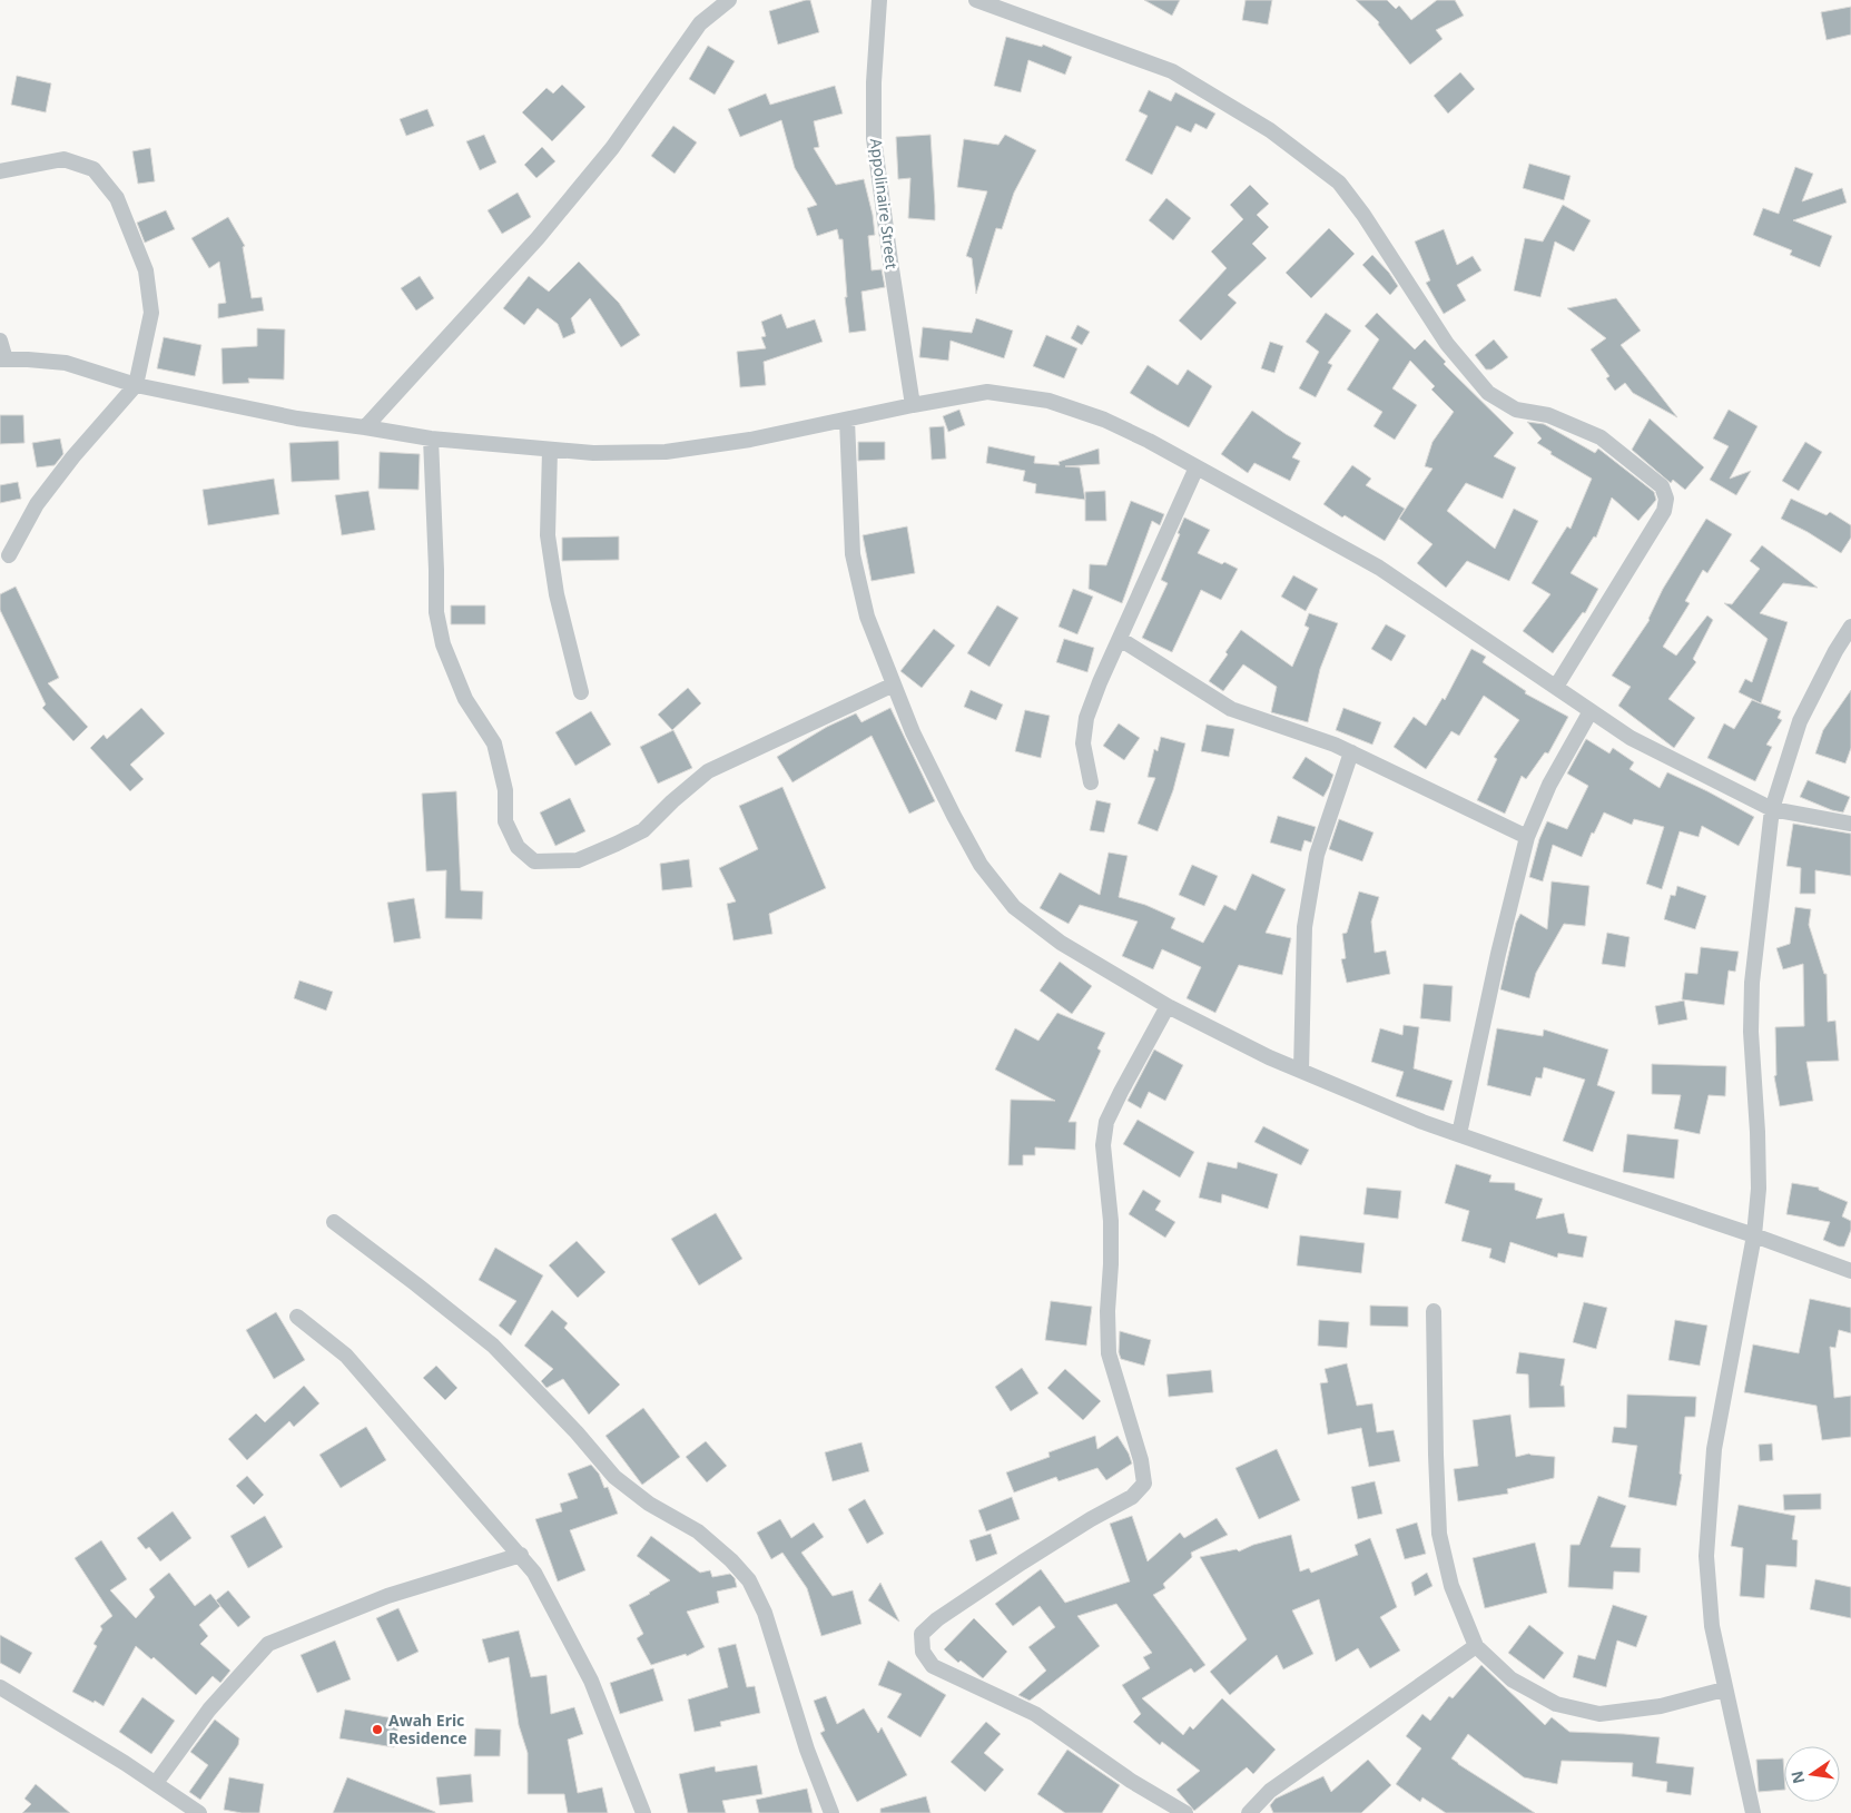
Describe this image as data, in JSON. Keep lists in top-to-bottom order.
{
  "streets": {
    "street": ["Appolinaire Street"]
  },
  "places": ["Awah Eric Residence"],
  "north": "left"
}
